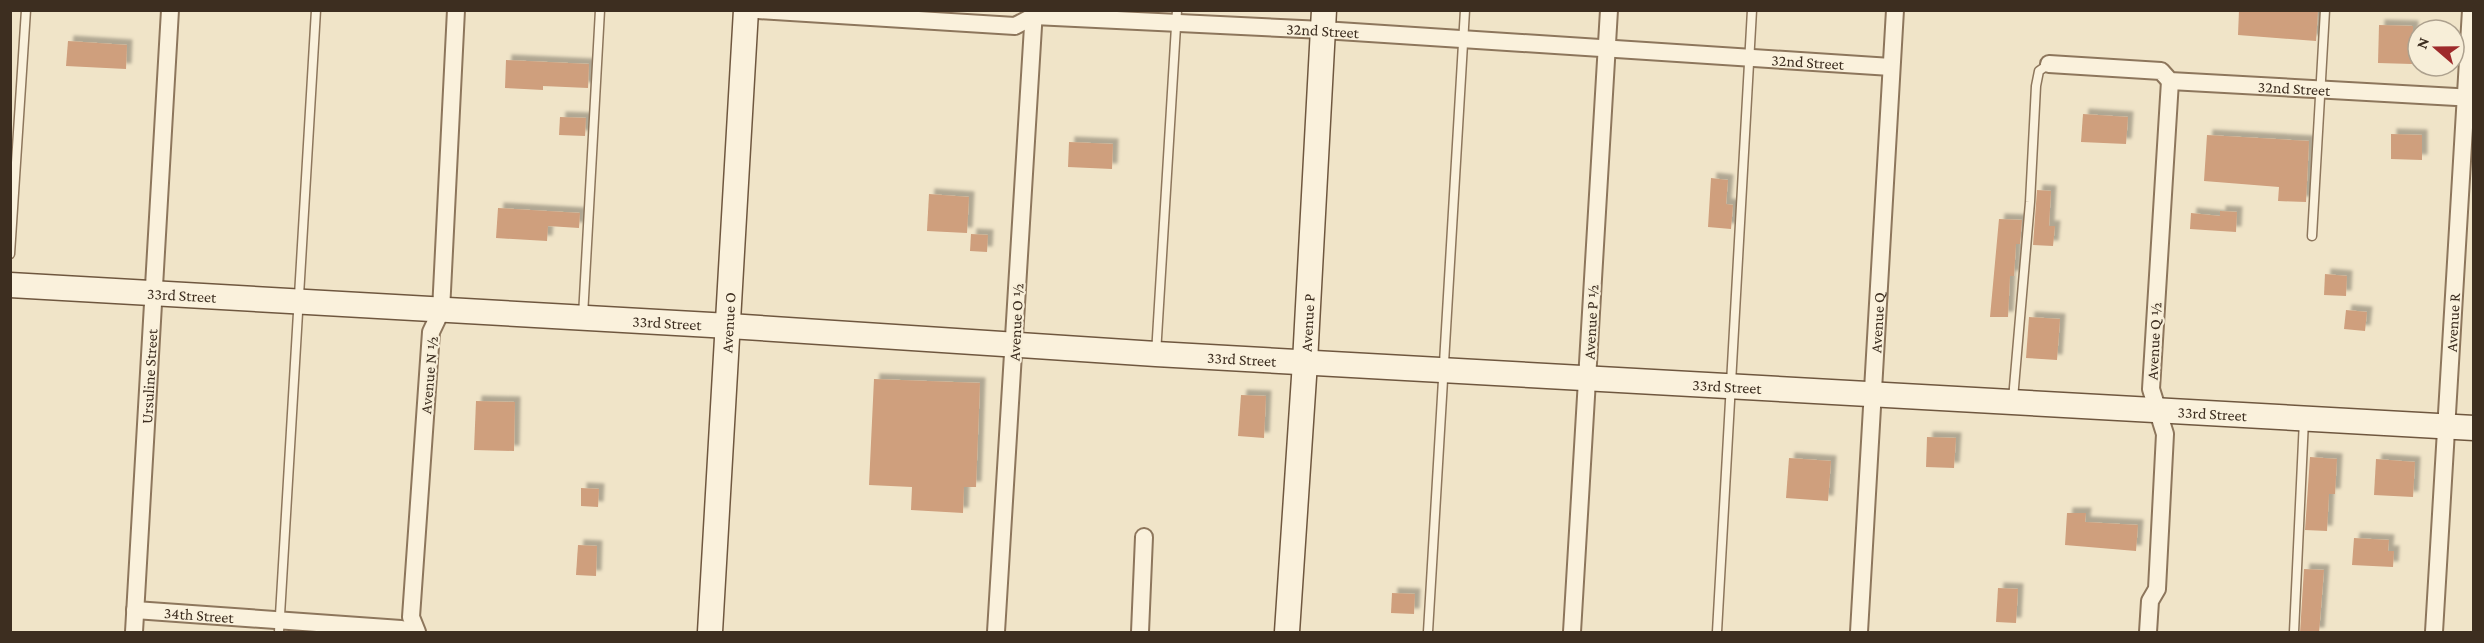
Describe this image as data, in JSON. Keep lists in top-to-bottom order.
{
  "streets": {
    "street": [
      "32nd Street",
      "33rd Street",
      "Avenue R",
      "Avenue O",
      "Avenue O ½",
      "Avenue P",
      "Avenue P ½",
      "Avenue Q",
      "Avenue Q ½",
      "Ursuline Street",
      "Avenue N ½",
      "34th Street"
    ]
  },
  "crossings": [
    ["32nd Street", "Avenue R"],
    ["32nd Street", "Avenue O ½"],
    ["32nd Street", "Avenue P"],
    ["32nd Street", "Avenue P ½"],
    ["32nd Street", "Avenue Q"],
    ["32nd Street", "Avenue Q ½"],
    ["33rd Street", "Avenue R"],
    ["33rd Street", "Avenue O"],
    ["33rd Street", "Avenue O ½"],
    ["33rd Street", "Avenue P"],
    ["33rd Street", "Avenue P ½"],
    ["33rd Street", "Avenue Q"],
    ["33rd Street", "Avenue Q ½"],
    ["33rd Street", "Ursuline Street"],
    ["33rd Street", "Avenue N ½"],
    ["Ursuline Street", "34th Street"]
  ],
  "north": "left"
}
